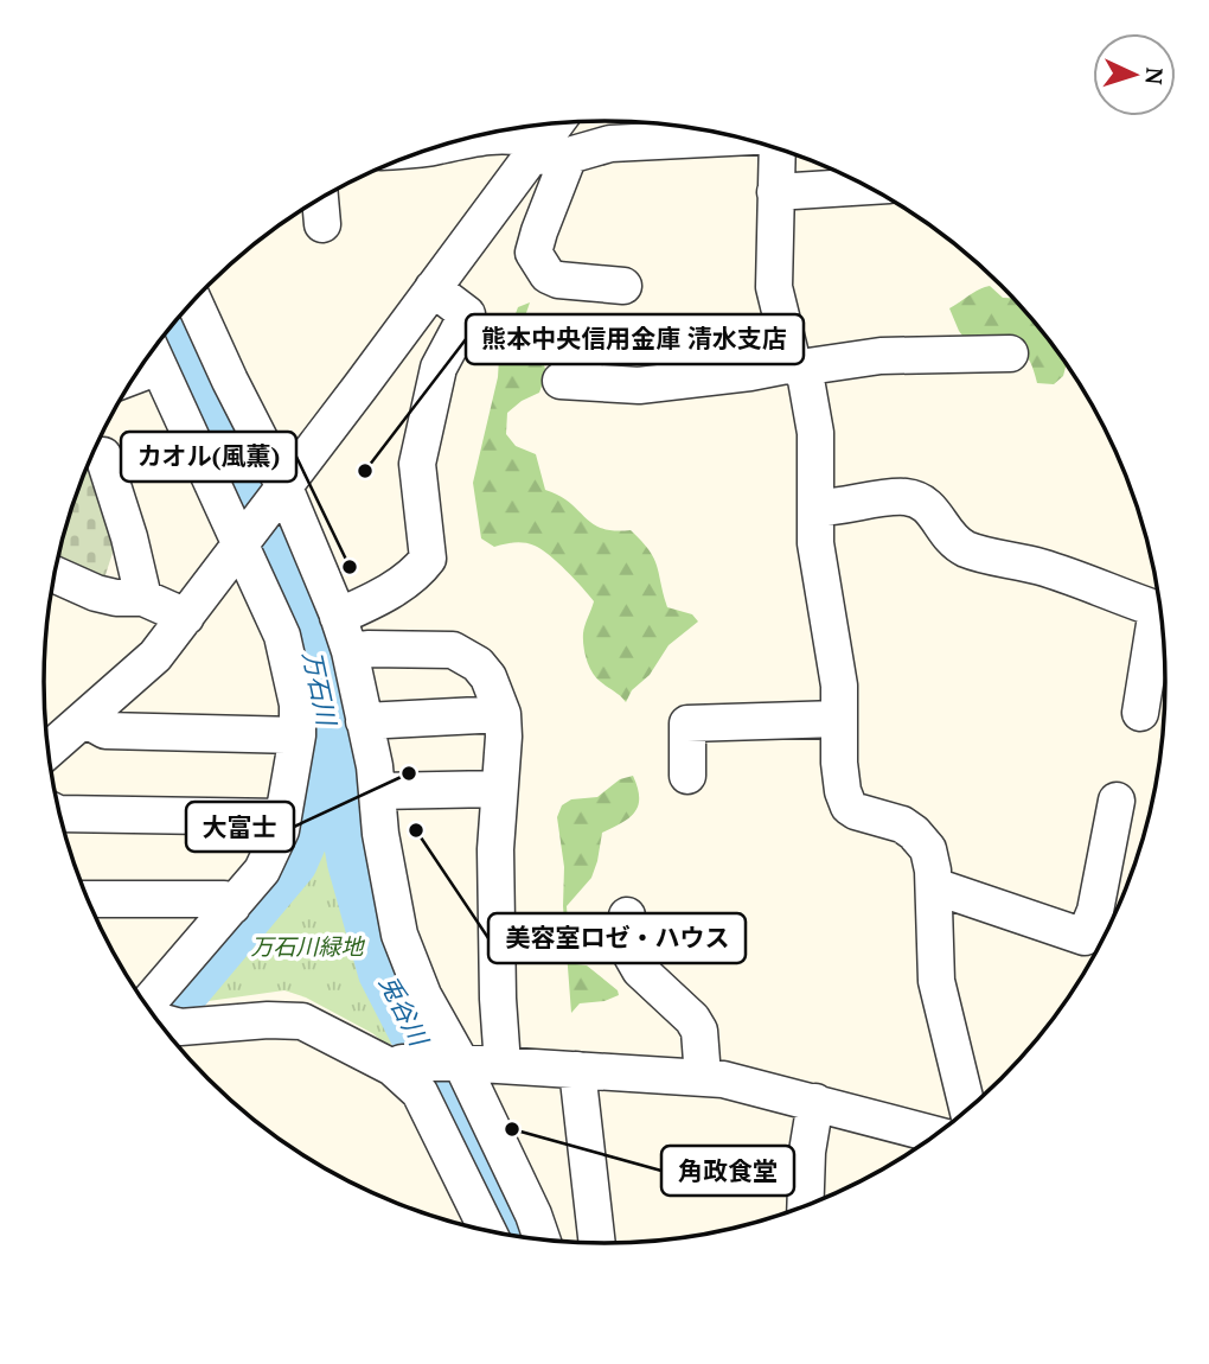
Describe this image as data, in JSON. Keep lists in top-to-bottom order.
{
  "water": ["万石川", "兎谷川"],
  "parks": ["万石川緑地"],
  "places": [
    "熊本中央信用金庫 清水支店",
    "カオル(風薫)",
    "大富士",
    "美容室ロゼ・ハウス",
    "角政食堂"
  ],
  "north": "right"
}
